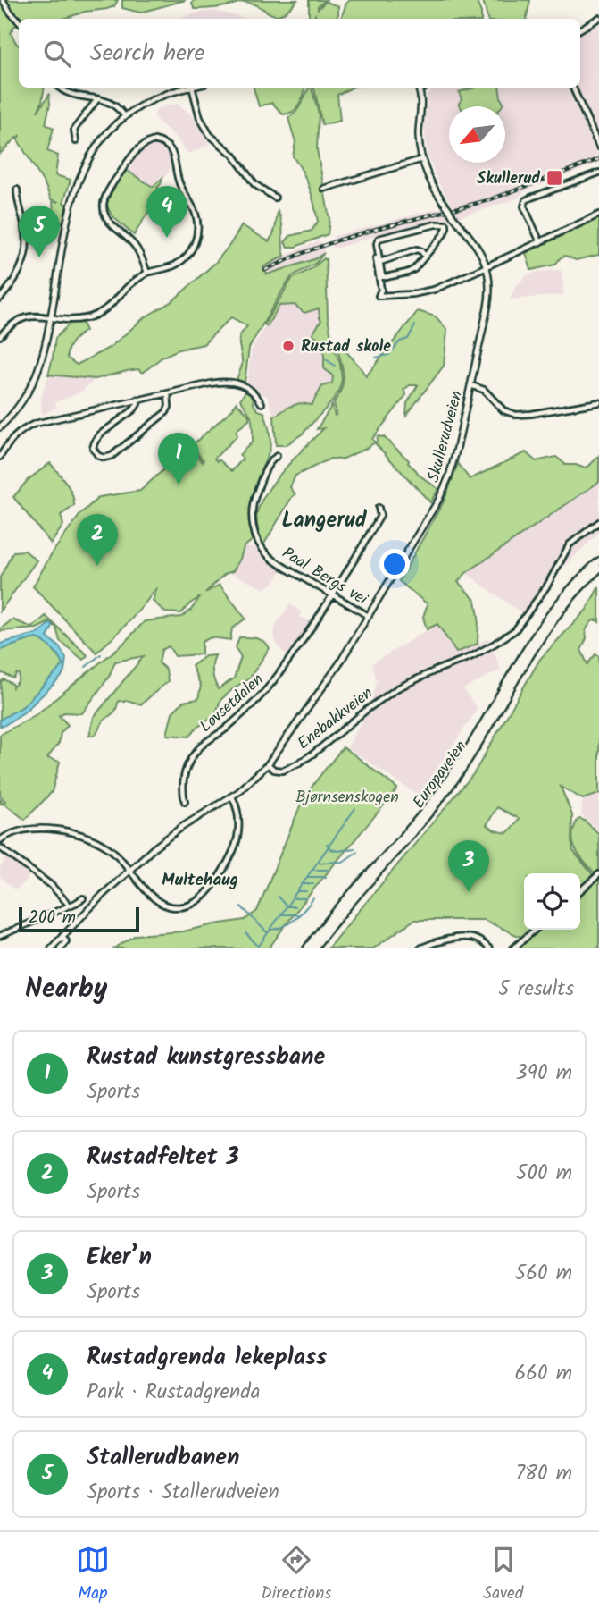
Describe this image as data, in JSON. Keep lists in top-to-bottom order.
{
  "streets": {
    "highway": ["Europaveien"],
    "main road": ["Skullerudveien"],
    "street": ["Paal Bergs vei", "Løvsetdalen", "Enebakkveien"]
  },
  "crossings": [
    ["Skullerudveien", "Paal Bergs vei"],
    ["Skullerudveien", "Enebakkveien"],
    ["Paal Bergs vei", "Løvsetdalen"]
  ],
  "districts": ["Langerud", "Multehaug"],
  "parks": ["Bjørnsenskogen"],
  "places": {
    "transit": ["Skullerud"],
    "other": ["Rustad skole"]
  },
  "scale_bar": "200 m",
  "north": "bottom left",
  "page": {
    "search": "Search here",
    "pins": [
      "4",
      "5",
      "1",
      "2",
      "3"
    ],
    "scale": "200 m",
    "heading": ["Nearby", "5 results"],
    "list": [
      {
        "mark": "1",
        "name": "Rustad kunstgressbane",
        "note": "Sports",
        "value": "390 m"
      },
      {
        "mark": "2",
        "name": "Rustadfeltet 3",
        "note": "Sports",
        "value": "500 m"
      },
      {
        "mark": "3",
        "name": "Eker’n",
        "note": "Sports",
        "value": "560 m"
      },
      {
        "mark": "4",
        "name": "Rustadgrenda lekeplass",
        "note": "Park · Rustadgrenda",
        "value": "660 m"
      },
      {
        "mark": "5",
        "name": "Stallerudbanen",
        "note": "Sports · Stallerudveien",
        "value": "780 m"
      }
    ],
    "nav": ["Map", "Directions", "Saved"]
  }
}
